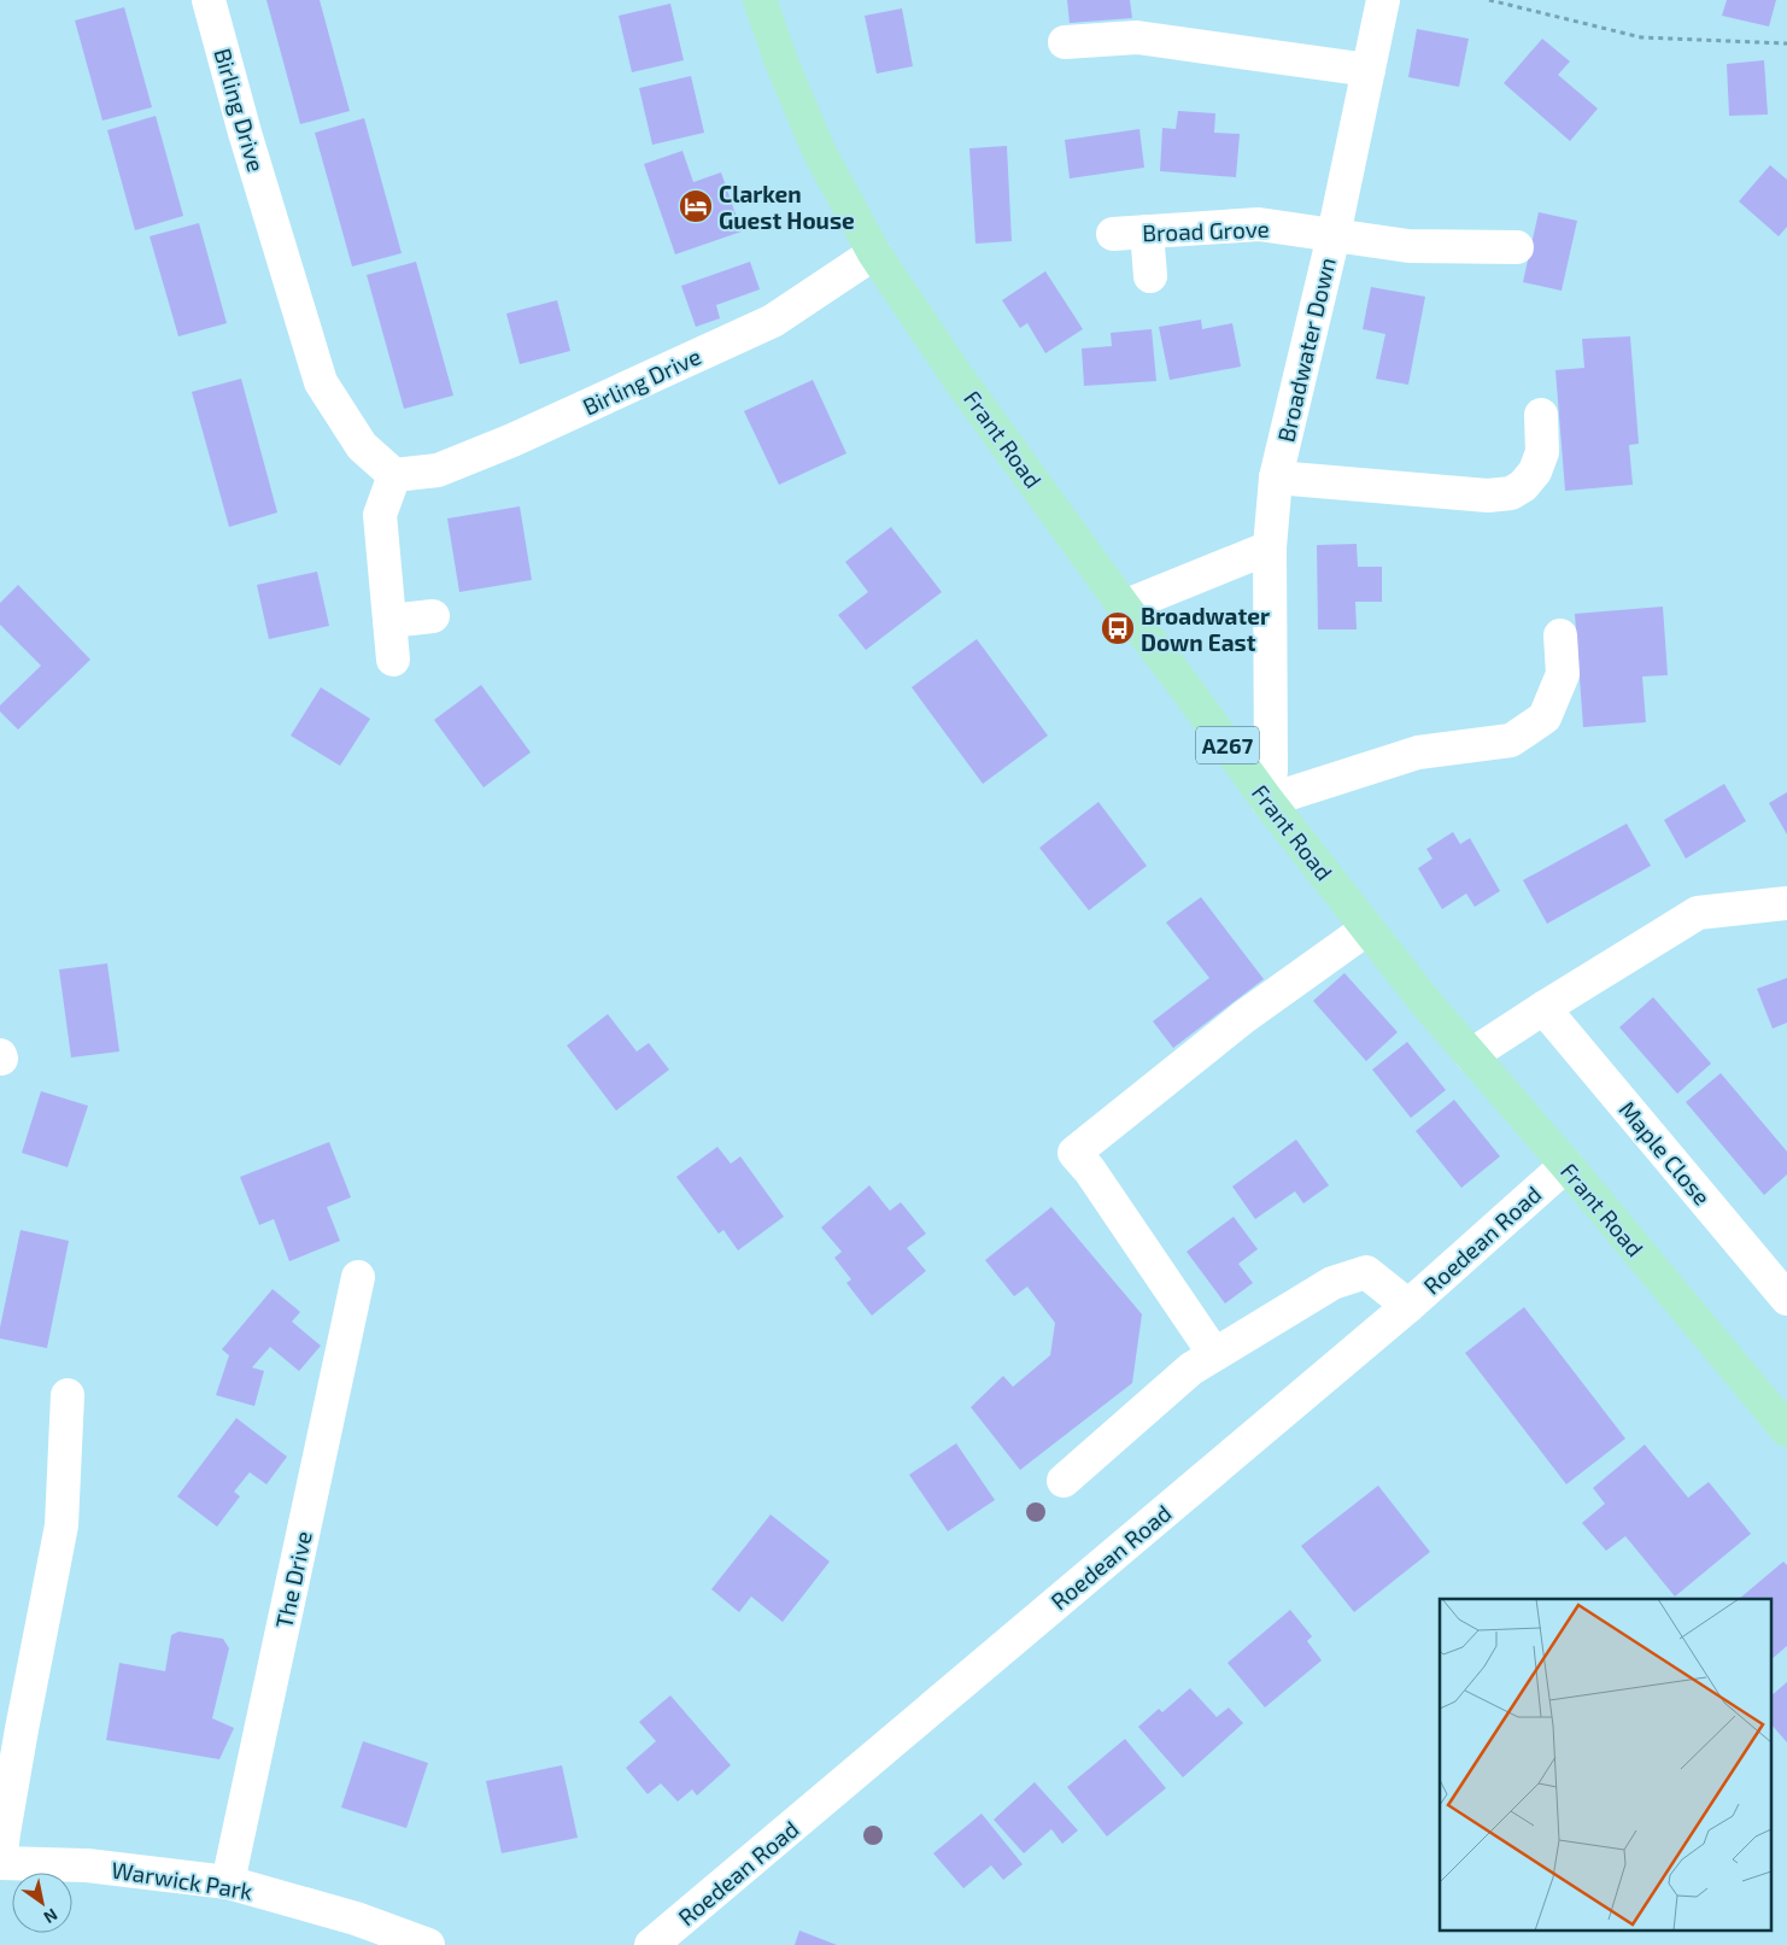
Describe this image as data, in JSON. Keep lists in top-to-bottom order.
{
  "streets": {
    "main road": ["Frant Road", "A267"],
    "street": [
      "Birling Drive",
      "Broad Grove",
      "Broadwater Down",
      "Maple Close",
      "Roedean Road",
      "The Drive",
      "Warwick Park"
    ]
  },
  "crossings": [
    ["Birling Drive", "Frant Road"],
    ["Broad Grove", "Broadwater Down"],
    ["Broadwater Down", "Frant Road"],
    ["Frant Road", "Roedean Road"],
    ["The Drive", "Warwick Park"]
  ],
  "places": {
    "hotel": ["Clarken Guest House"],
    "bus stop": ["Broadwater Down East"]
  },
  "north": "bottom right"
}
